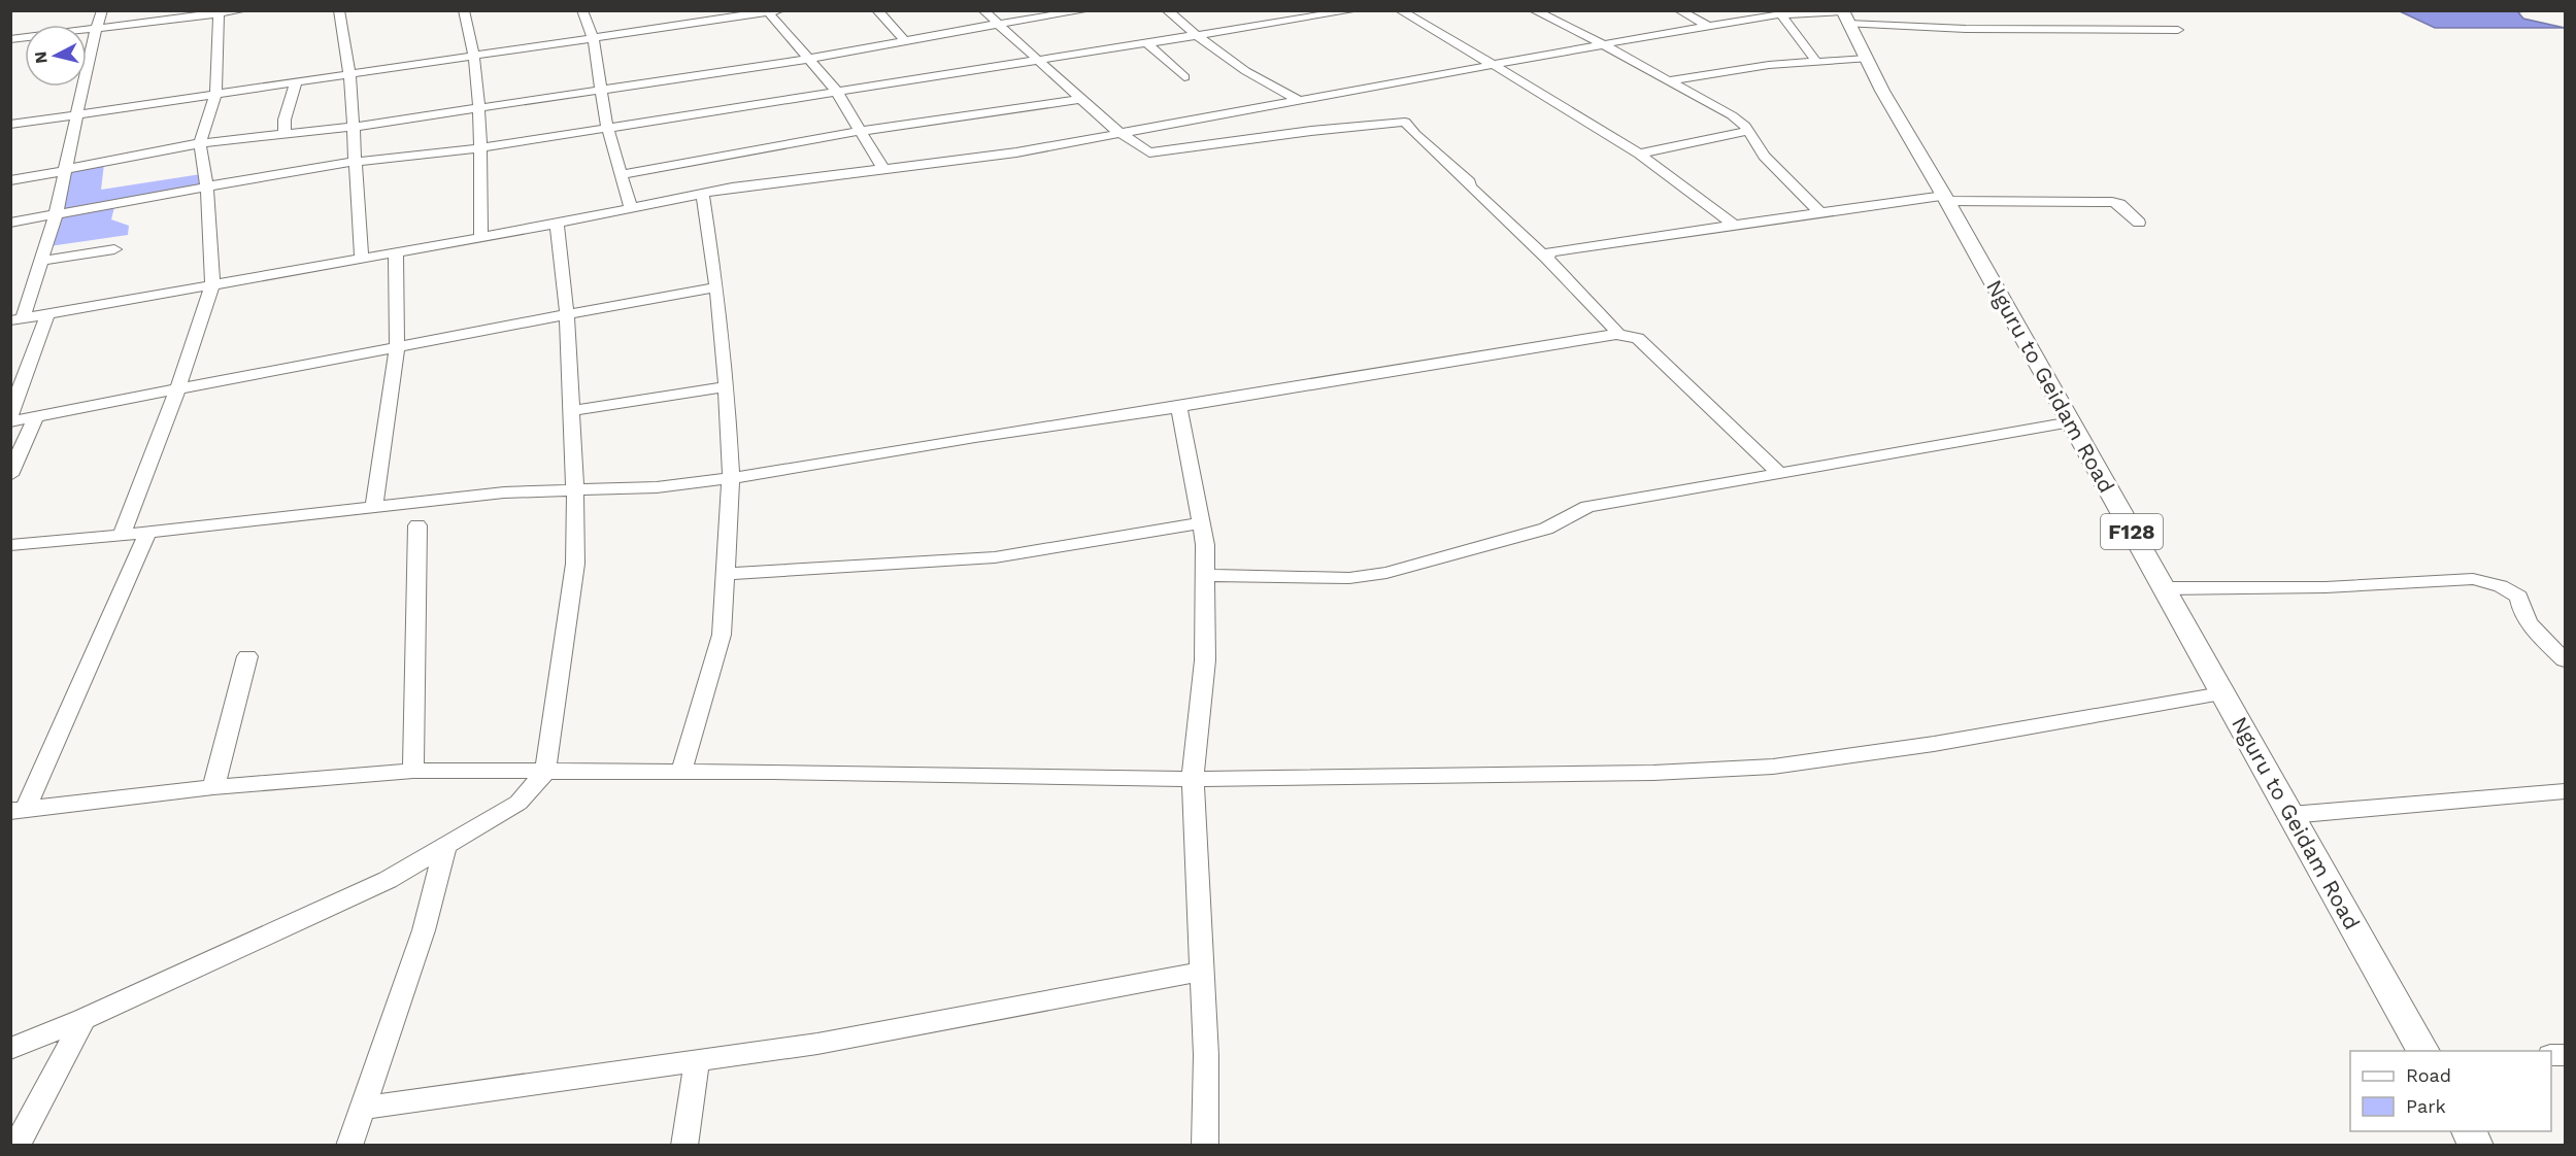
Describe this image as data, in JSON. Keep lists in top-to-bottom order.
{
  "streets": {
    "main road": ["Nguru to Geidam Road", "F128"]
  },
  "legend": ["Road", "Park"],
  "north": "left"
}
